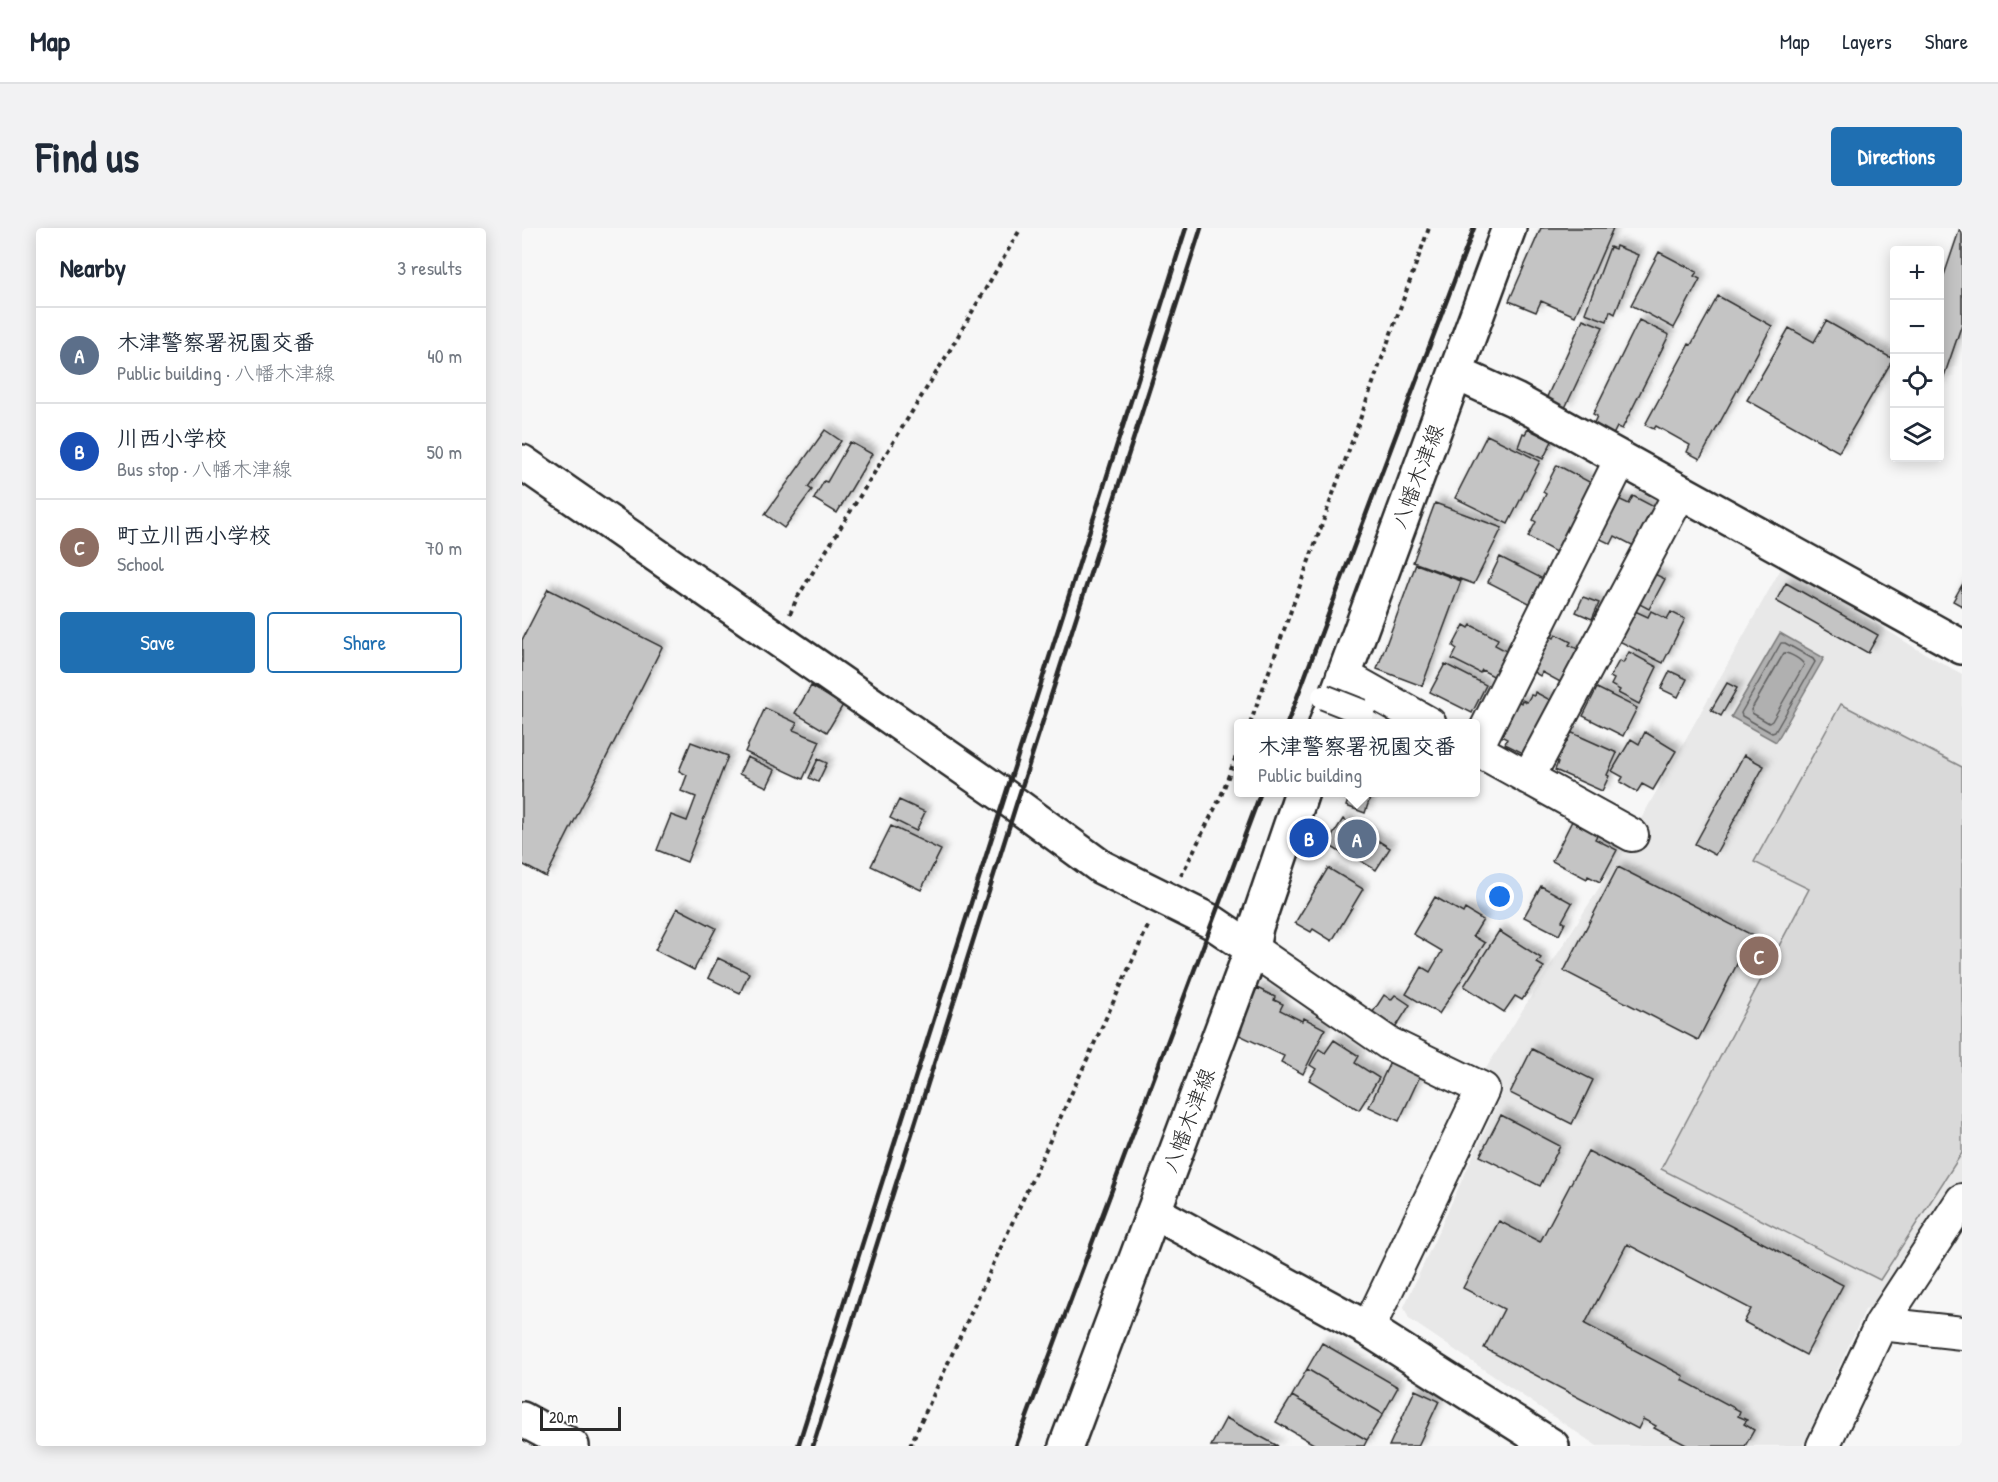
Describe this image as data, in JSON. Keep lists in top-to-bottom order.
{
  "streets": {
    "street": ["八幡木津線"]
  },
  "scale_bar": "20 m",
  "page": {
    "header": "Map",
    "nav": ["Map", "Layers", "Share"],
    "buttons": [
      "Directions",
      ["Save", "Share"]
    ],
    "title": "Find us",
    "heading": ["Nearby", "3 results"],
    "map_buttons": ["+", "−"],
    "list": [
      {
        "mark": "A",
        "name": "木津警察署祝園交番",
        "note": "Public building · 八幡木津線",
        "value": "40 m"
      },
      {
        "mark": "B",
        "name": "川西小学校",
        "note": "Bus stop · 八幡木津線",
        "value": "50 m"
      },
      {
        "mark": "C",
        "name": "町立川西小学校",
        "note": "School",
        "value": "70 m"
      }
    ],
    "popup": ["木津警察署祝園交番", "Public building"],
    "pins": ["B", "A", "C"],
    "scale": "20 m"
  }
}
